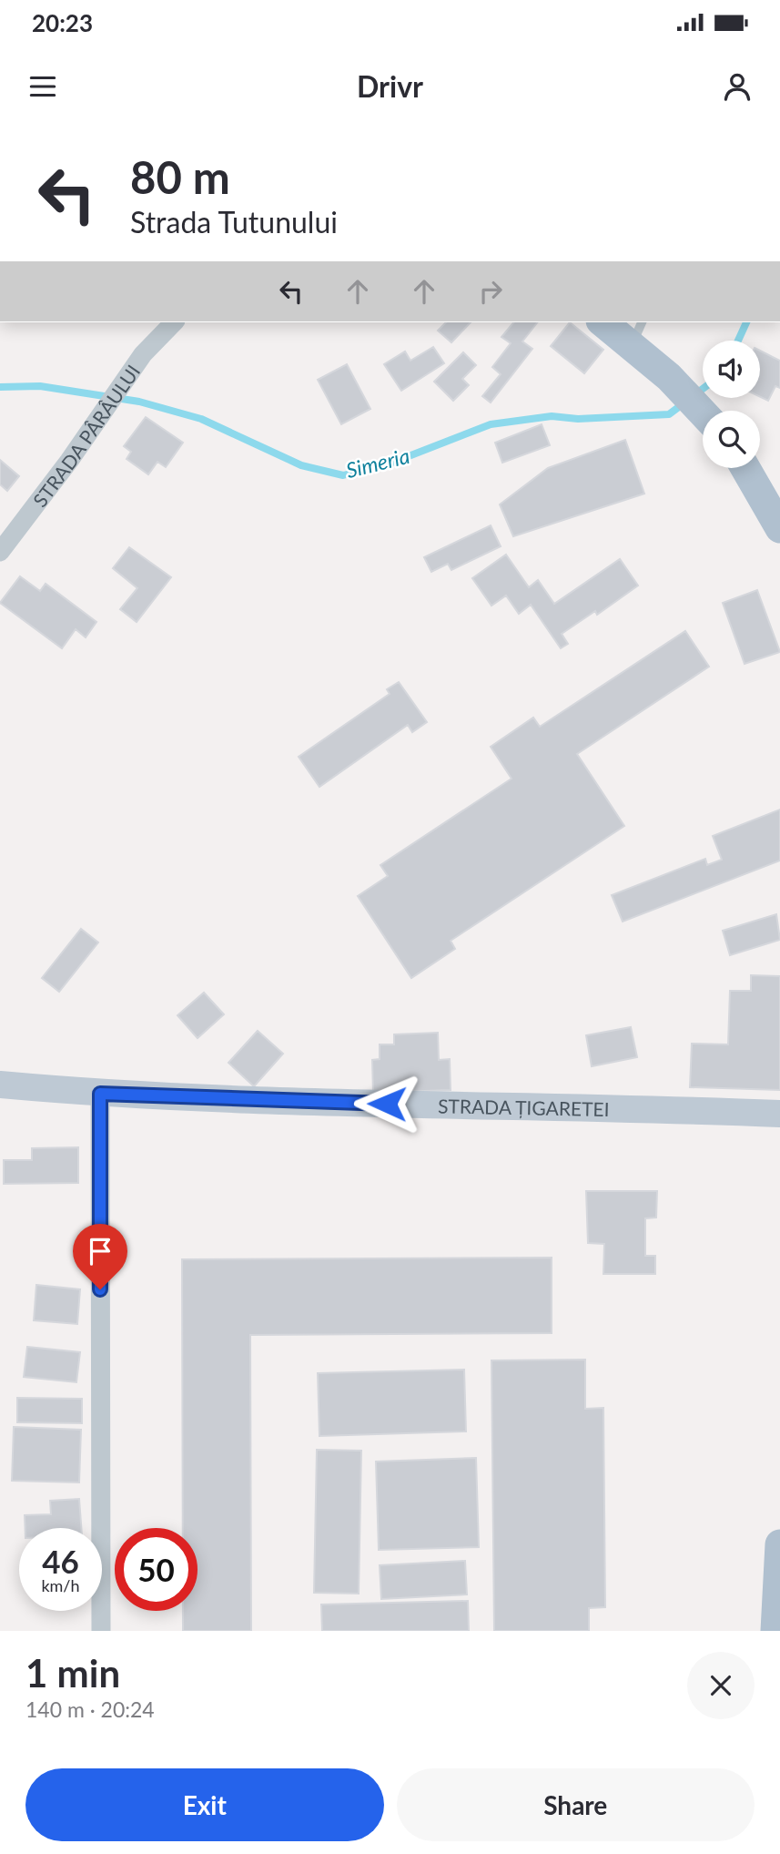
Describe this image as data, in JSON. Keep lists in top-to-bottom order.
{
  "streets": {
    "main road": ["STRADA ȚIGARETEI"],
    "street": ["STRADA PÂRÂULUI"]
  },
  "water": ["Simeria"],
  "page": {
    "status": "20:23",
    "header": "Drivr",
    "turn": ["80 m", "Strada Tutunului"],
    "speed": "46 km/h",
    "limit": "50",
    "heading": ["1 min", "140 m · 20:24"],
    "buttons": ["Exit", "Share"]
  }
}
